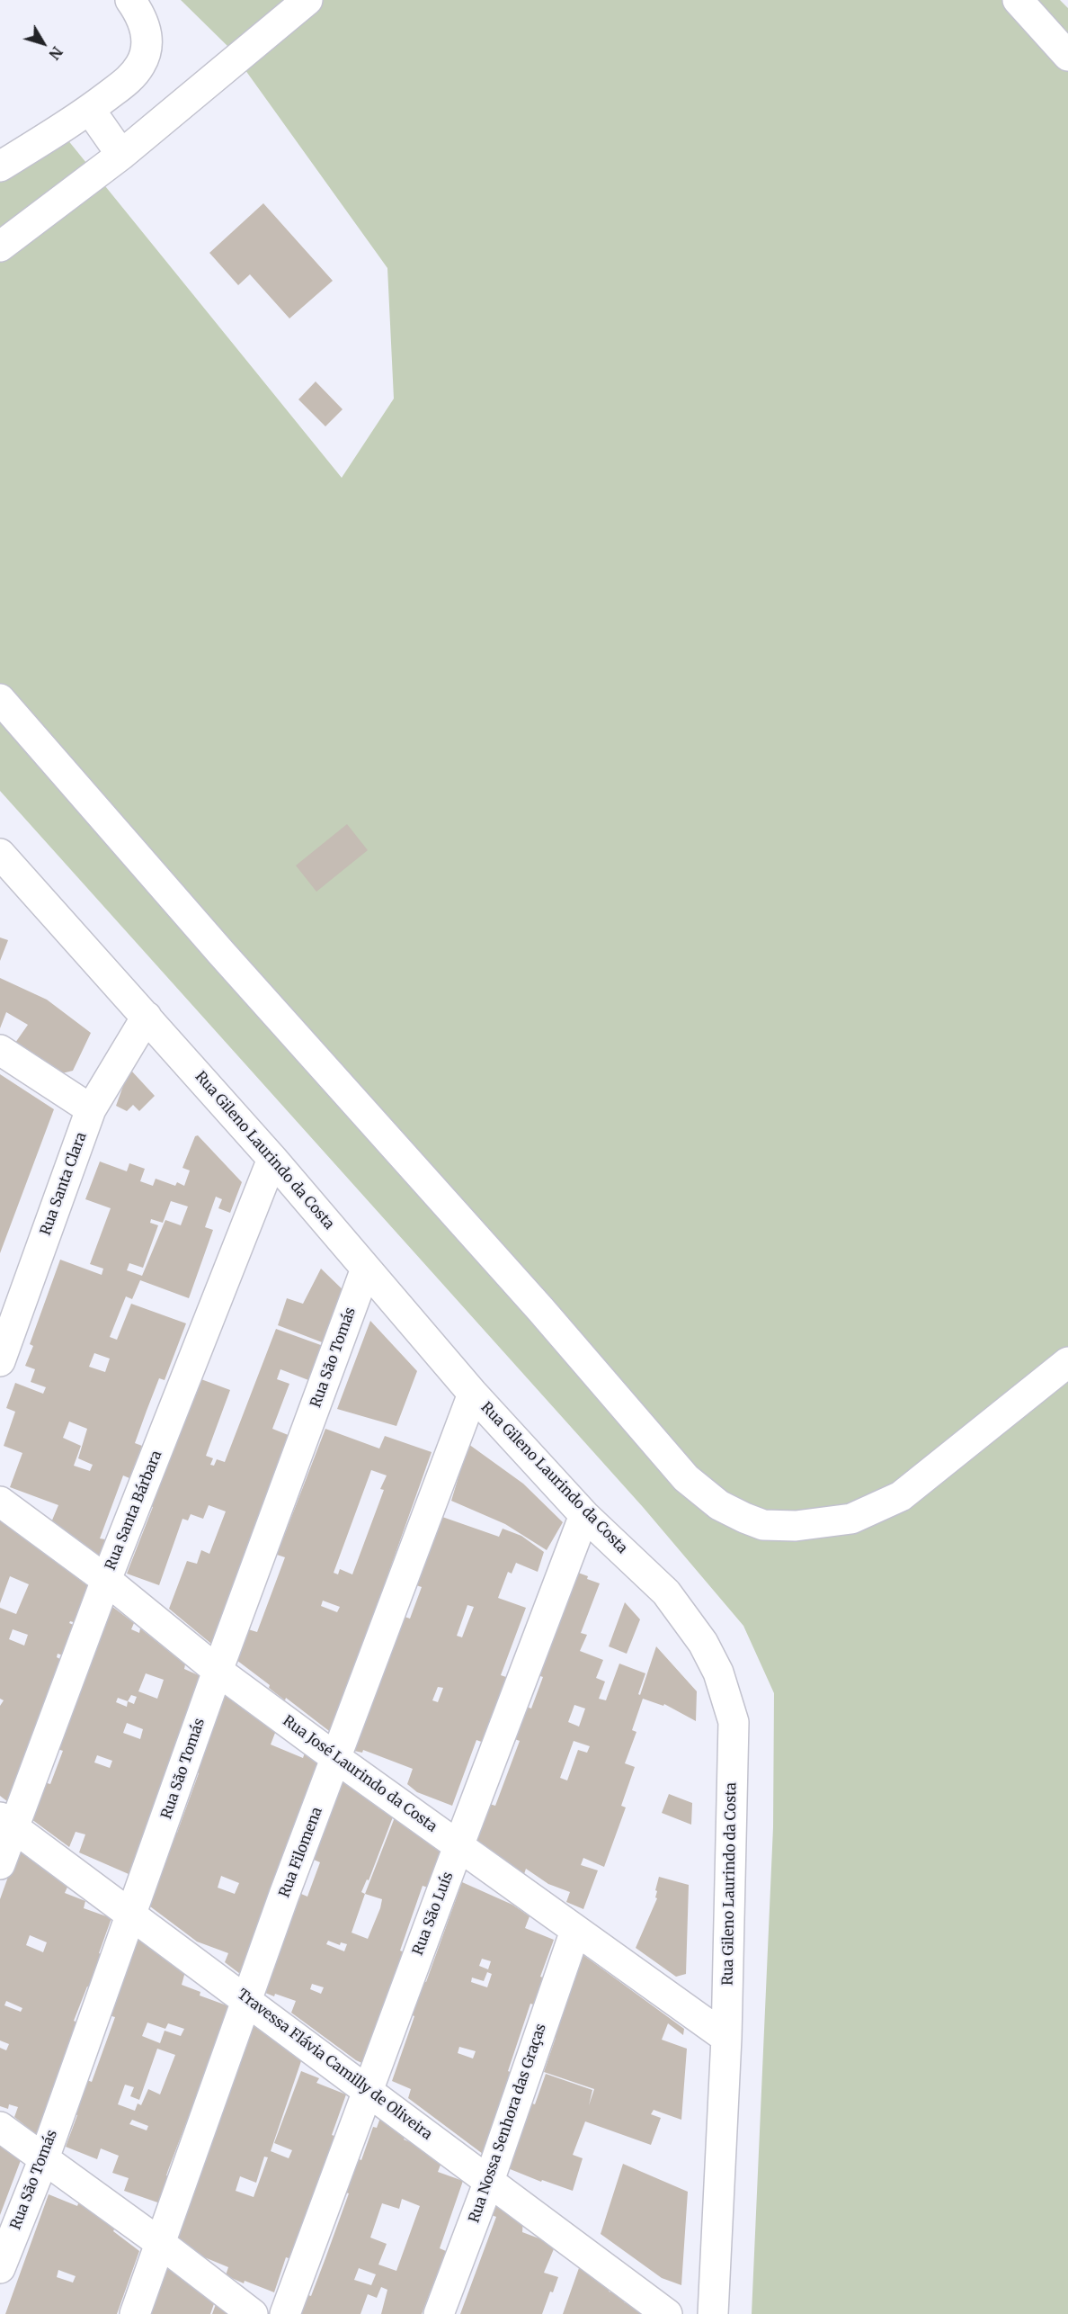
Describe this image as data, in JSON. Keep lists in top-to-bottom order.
{
  "streets": {
    "street": [
      "Rua Gileno Laurindo da Costa",
      "Rua Santa Clara",
      "Rua São Tomás",
      "Rua Santa Bárbara",
      "Rua José Laurindo da Costa",
      "Rua Filomena",
      "Rua São Luís",
      "Travessa Flávia Camilly de Oliveira",
      "Rua Nossa Senhora das Graças"
    ]
  },
  "crossings": [
    ["Rua Gileno Laurindo da Costa", "Rua Santa Clara"],
    ["Rua Gileno Laurindo da Costa", "Rua São Tomás"],
    ["Rua Gileno Laurindo da Costa", "Rua Santa Bárbara"],
    ["Rua Gileno Laurindo da Costa", "Rua José Laurindo da Costa"],
    ["Rua Gileno Laurindo da Costa", "Rua Filomena"],
    ["Rua Gileno Laurindo da Costa", "Rua São Luís"],
    ["Rua São Tomás", "Rua José Laurindo da Costa"],
    ["Rua São Tomás", "Travessa Flávia Camilly de Oliveira"],
    ["Rua Santa Bárbara", "Rua José Laurindo da Costa"],
    ["Rua Santa Bárbara", "Travessa Flávia Camilly de Oliveira"],
    ["Rua José Laurindo da Costa", "Rua Filomena"],
    ["Rua José Laurindo da Costa", "Rua São Luís"],
    ["Rua José Laurindo da Costa", "Rua Nossa Senhora das Graças"],
    ["Rua Filomena", "Travessa Flávia Camilly de Oliveira"],
    ["Rua São Luís", "Travessa Flávia Camilly de Oliveira"],
    ["Travessa Flávia Camilly de Oliveira", "Rua Nossa Senhora das Graças"]
  ],
  "north": "bottom right"
}
